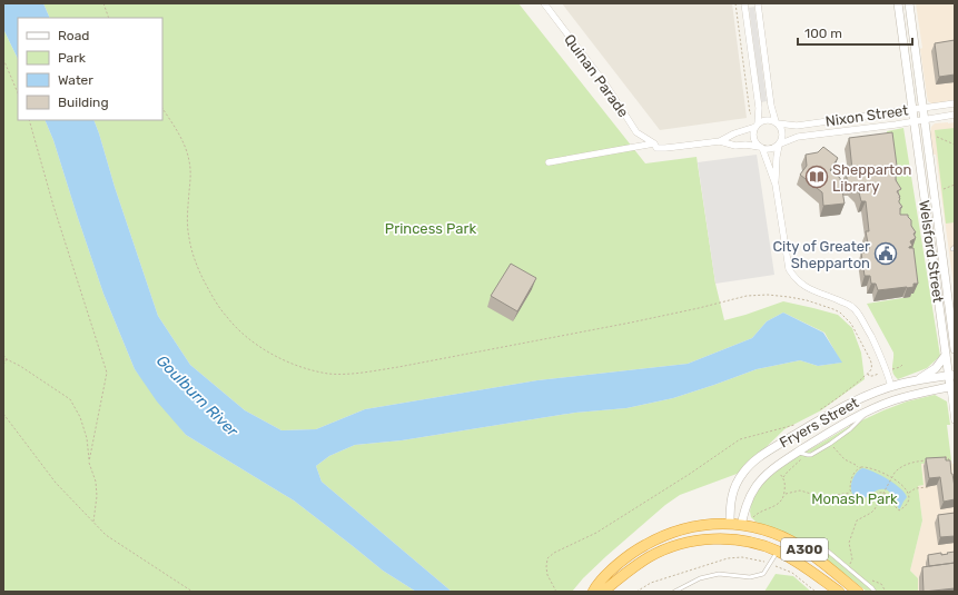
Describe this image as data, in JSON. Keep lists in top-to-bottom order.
{
  "streets": {
    "highway": ["A300"],
    "street": [
      "Quinan Parade",
      "Nixon Street",
      "Welsford Street",
      "Fryers Street"
    ]
  },
  "crossings": [
    ["Nixon Street", "Welsford Street"],
    ["Welsford Street", "Fryers Street"],
    ["Fryers Street", "A300"]
  ],
  "water": ["Goulburn River"],
  "parks": ["Princess Park", "Monash Park"],
  "places": {
    "library": ["Shepparton Library"],
    "public building": ["City of Greater Shepparton"]
  },
  "legend": [
    "Road",
    "Park",
    "Water",
    "Building"
  ],
  "scale_bar": "100 m"
}
